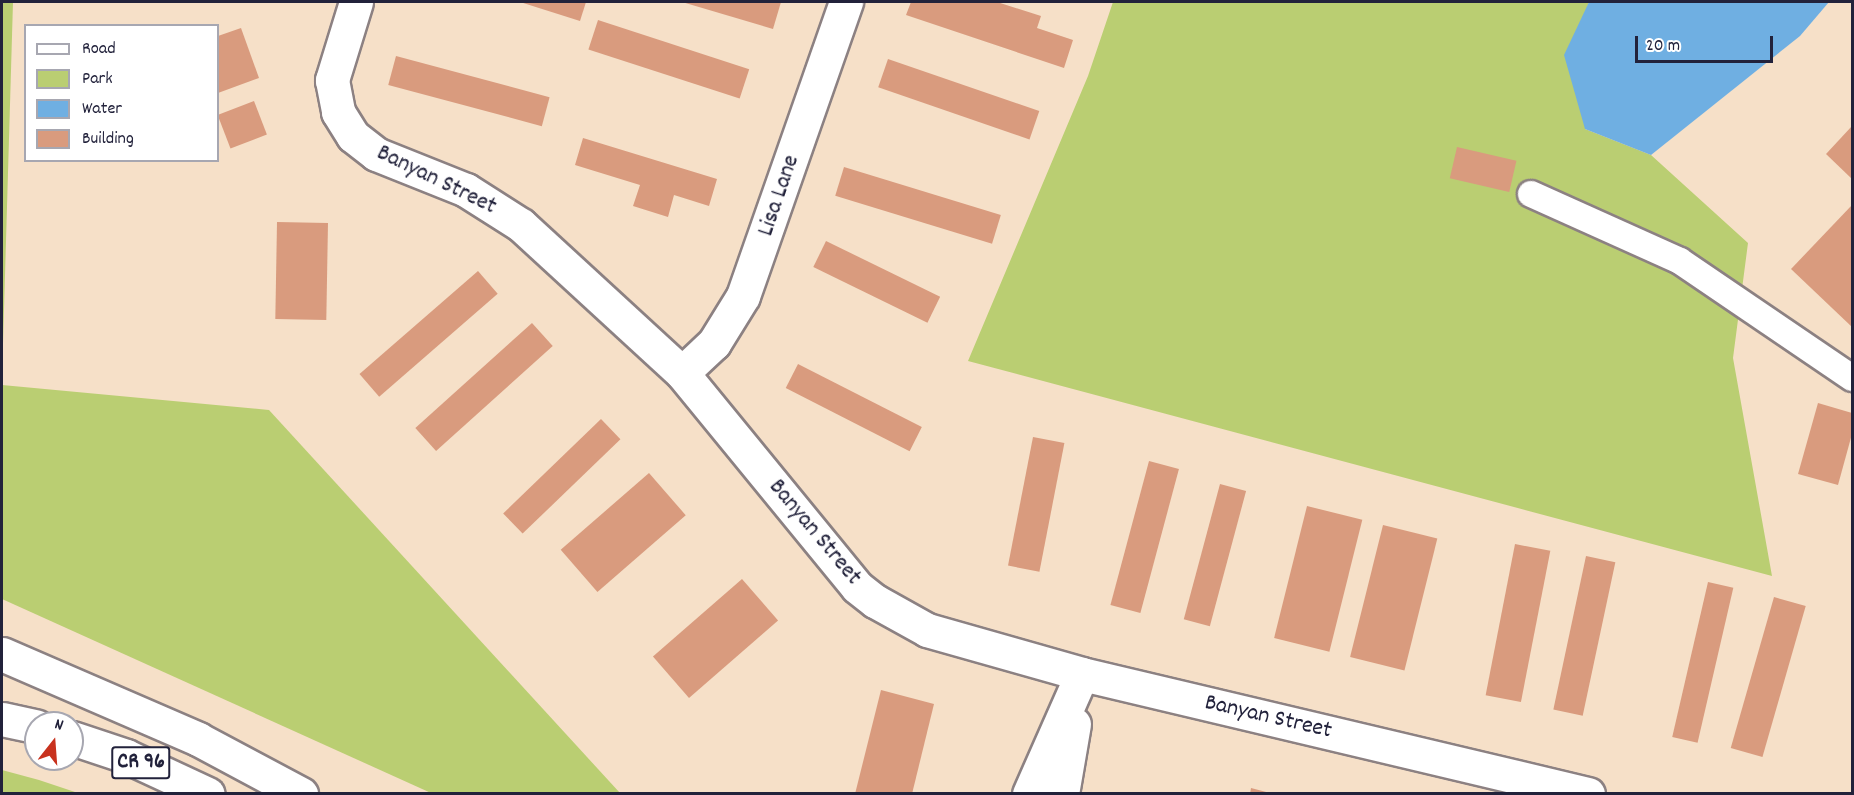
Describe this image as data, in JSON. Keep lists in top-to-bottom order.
{
  "streets": {
    "main road": ["Banyan Street", "Lisa Lane", "CR 96"]
  },
  "crossings": [
    ["Banyan Street", "Lisa Lane"]
  ],
  "legend": [
    "Road",
    "Park",
    "Water",
    "Building"
  ],
  "scale_bar": "20 m",
  "north": "top"
}
